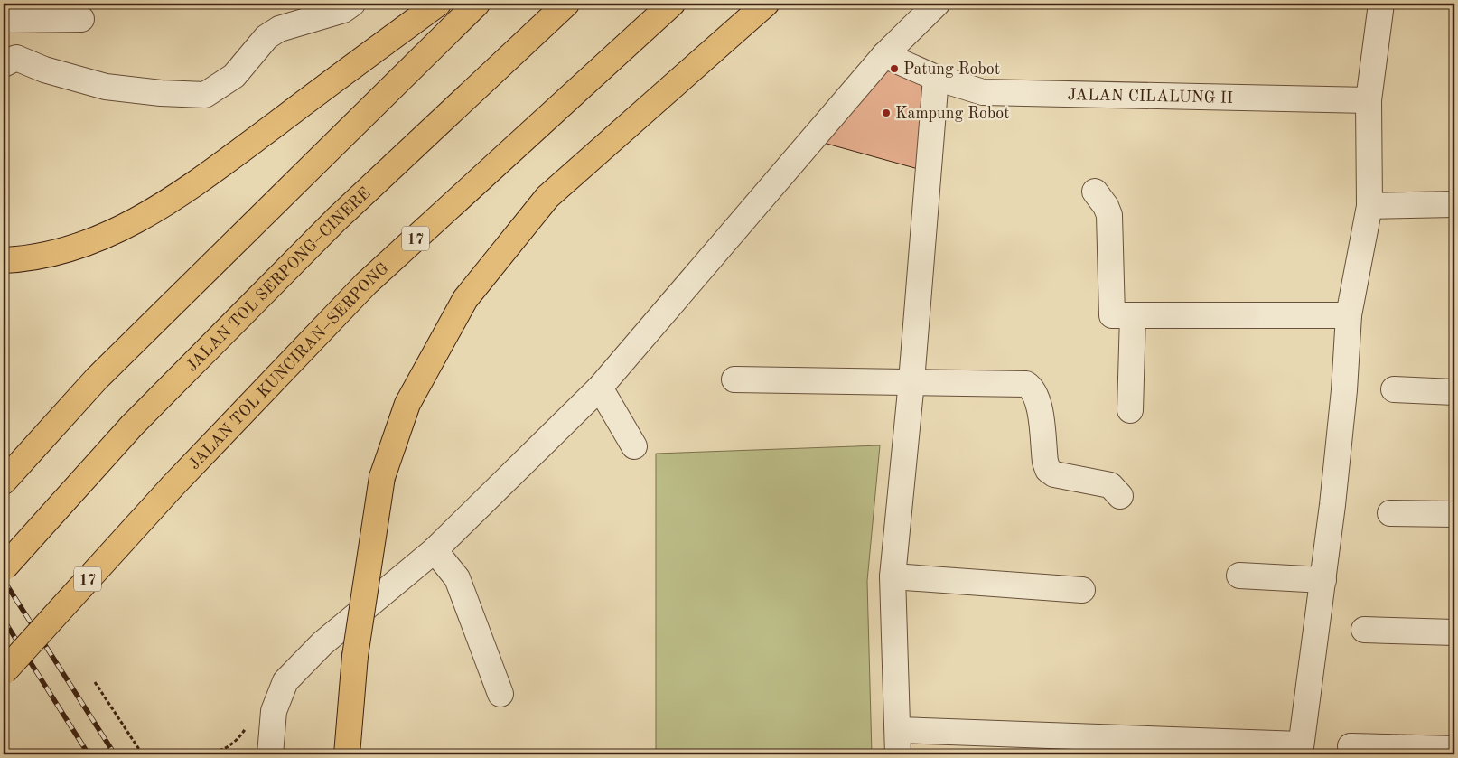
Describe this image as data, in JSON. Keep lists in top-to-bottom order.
{
  "streets": {
    "highway": ["17", "JALAN TOL SERPONG–CINERE", "JALAN TOL KUNCIRAN–SERPONG"],
    "street": ["JALAN CILALUNG II"]
  },
  "places": ["Patung Robot", "Kampung Robot"]
}
